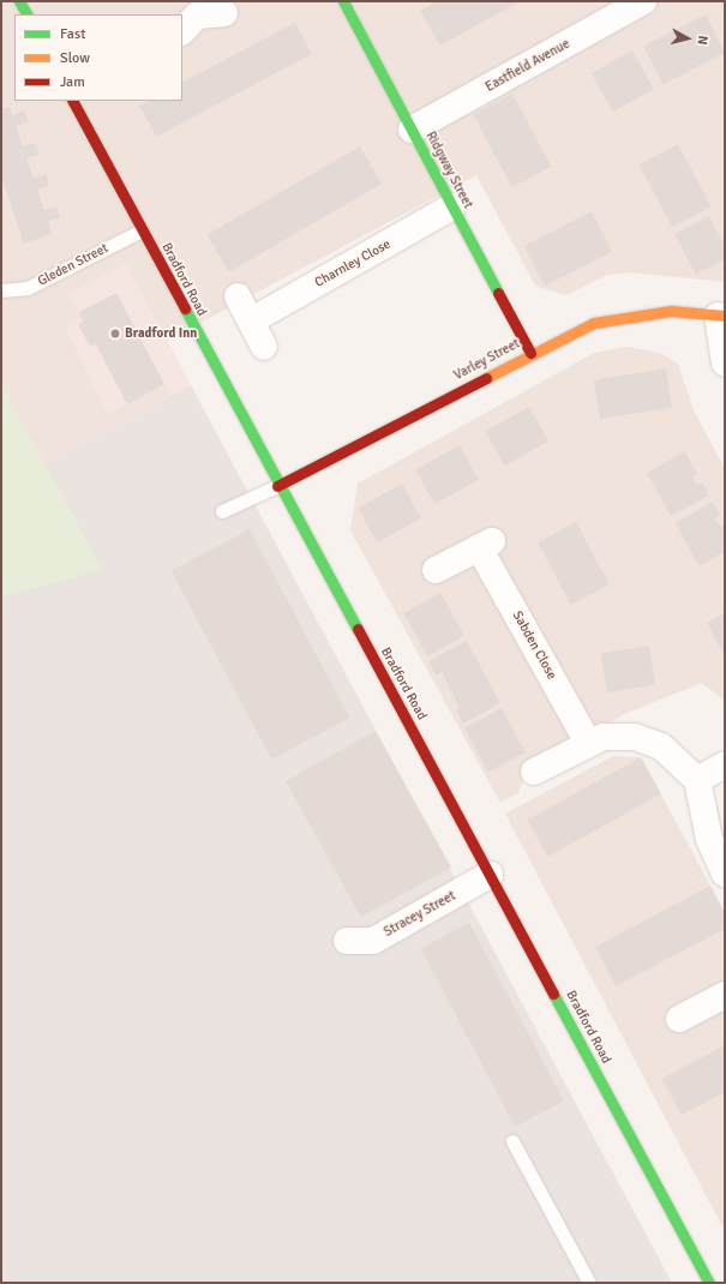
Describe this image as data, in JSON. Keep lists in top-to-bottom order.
{
  "streets": {
    "street": [
      "Eastfield Avenue",
      "Ridgway Street",
      "Charnley Close",
      "Bradford Road",
      "Varley Street",
      "Sabden Close",
      "Stracey Street"
    ],
    "lane": ["Gleden Street"]
  },
  "crossings": [
    ["Eastfield Avenue", "Ridgway Street"],
    ["Ridgway Street", "Charnley Close"],
    ["Ridgway Street", "Varley Street"],
    ["Gleden Street", "Bradford Road"],
    ["Bradford Road", "Varley Street"],
    ["Bradford Road", "Stracey Street"]
  ],
  "places": ["Bradford Inn"],
  "legend": ["Fast", "Slow", "Jam"],
  "north": "right"
}
